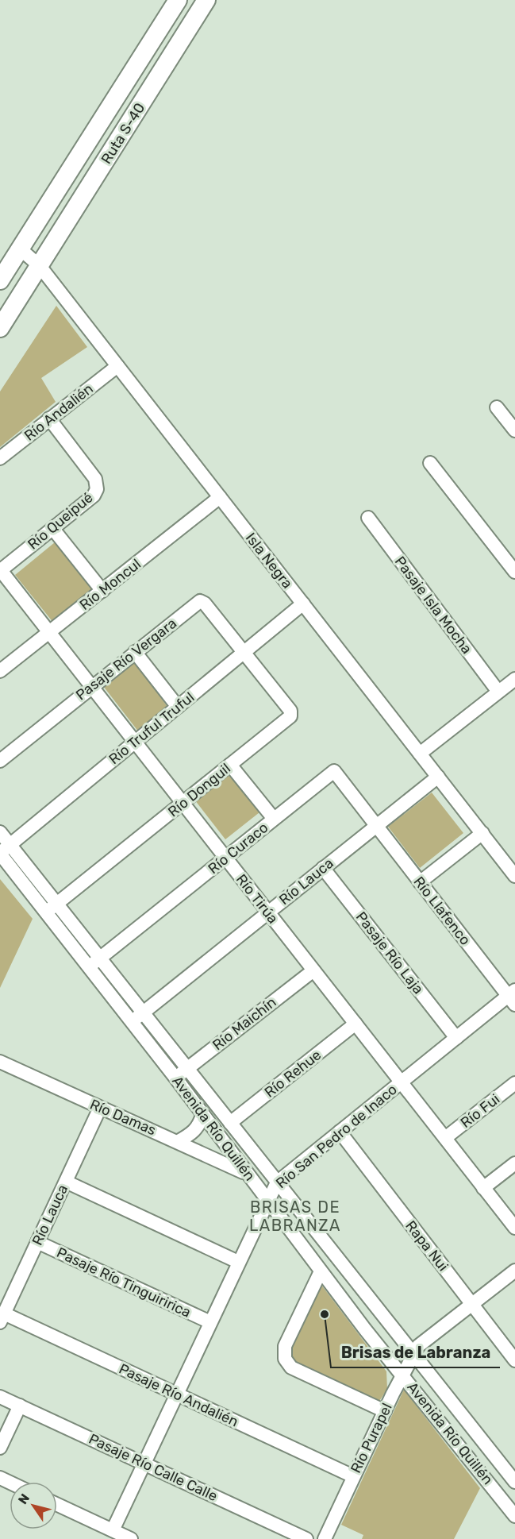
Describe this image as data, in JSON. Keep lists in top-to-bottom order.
{
  "streets": {
    "main road": ["Ruta S-40"],
    "street": [
      "Río Andalién",
      "Río Queipué",
      "Isla Negra",
      "Río Moncul",
      "Pasaje Isla Mocha",
      "Pasaje Río Vergara",
      "Río Truful Truful",
      "Río Donguil",
      "Río Curaco",
      "Río Lauca",
      "Río Tirúa",
      "Río Llafenco",
      "Pasaje Río Laja",
      "Río Maichín",
      "Río Rehue",
      "Río Fui",
      "Río Damas",
      "Avenida Río Quillén",
      "Río San Pedro de Inaco",
      "Rapa Nui",
      "Pasaje Río Tinguiririca",
      "Pasaje Río Andalién",
      "Río Purapel",
      "Pasaje Río Calle Calle"
    ]
  },
  "crossings": [
    ["Ruta S-40", "Isla Negra"],
    ["Río Andalién", "Río Queipué"],
    ["Río Andalién", "Isla Negra"],
    ["Río Queipué", "Río Tirúa"],
    ["Isla Negra", "Río Moncul"],
    ["Isla Negra", "Río Truful Truful"],
    ["Isla Negra", "Río Lauca"],
    ["Río Moncul", "Río Tirúa"],
    ["Pasaje Río Vergara", "Río Truful Truful"],
    ["Pasaje Río Vergara", "Río Donguil"],
    ["Pasaje Río Vergara", "Río Tirúa"],
    ["Río Truful Truful", "Río Donguil"],
    ["Río Truful Truful", "Río Tirúa"],
    ["Río Truful Truful", "Avenida Río Quillén"],
    ["Río Donguil", "Río Tirúa"],
    ["Río Donguil", "Avenida Río Quillén"],
    ["Río Curaco", "Río Lauca"],
    ["Río Curaco", "Río Tirúa"],
    ["Río Curaco", "Río Llafenco"],
    ["Río Curaco", "Avenida Río Quillén"],
    ["Río Lauca", "Río Tirúa"],
    ["Río Lauca", "Río Llafenco"],
    ["Río Lauca", "Pasaje Río Laja"],
    ["Río Lauca", "Río Damas"],
    ["Río Lauca", "Avenida Río Quillén"],
    ["Río Lauca", "Pasaje Río Tinguiririca"],
    ["Río Lauca", "Pasaje Río Andalién"],
    ["Río Tirúa", "Río Maichín"],
    ["Río Tirúa", "Río Rehue"],
    ["Río Tirúa", "Río Fui"],
    ["Río Tirúa", "Río San Pedro de Inaco"],
    ["Río Llafenco", "Río San Pedro de Inaco"],
    ["Pasaje Río Laja", "Río San Pedro de Inaco"],
    ["Río Maichín", "Avenida Río Quillén"],
    ["Río Rehue", "Avenida Río Quillén"],
    ["Río Damas", "Avenida Río Quillén"],
    ["Avenida Río Quillén", "Río San Pedro de Inaco"],
    ["Avenida Río Quillén", "Río Purapel"],
    ["Río San Pedro de Inaco", "Rapa Nui"],
    ["Río San Pedro de Inaco", "Pasaje Río Tinguiririca"],
    ["Río San Pedro de Inaco", "Pasaje Río Andalién"],
    ["Río San Pedro de Inaco", "Pasaje Río Calle Calle"],
    ["Rapa Nui", "Río Purapel"],
    ["Pasaje Río Andalién", "Río Purapel"]
  ],
  "districts": ["BRISAS DE LABRANZA"],
  "places": ["Brisas de Labranza"],
  "north": "top left"
}
